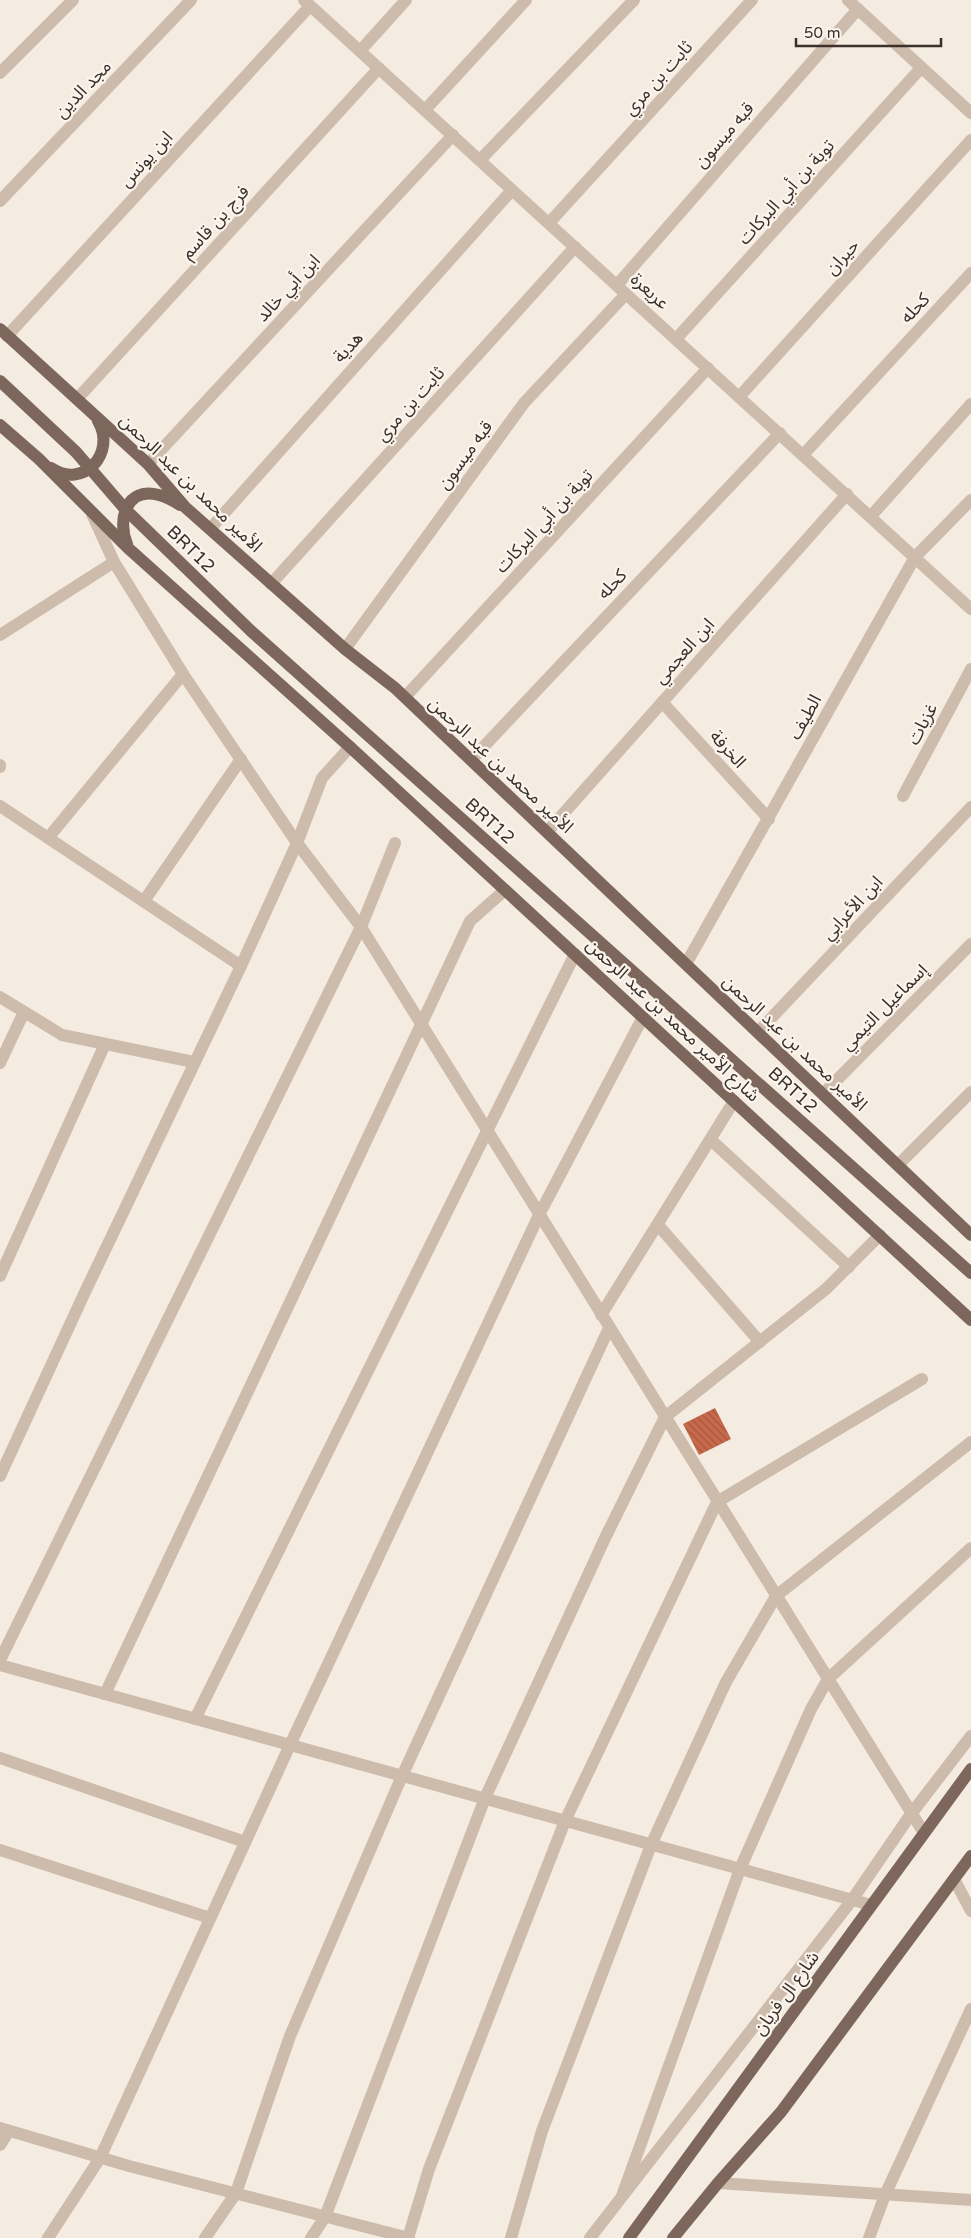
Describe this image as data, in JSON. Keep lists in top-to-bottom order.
{
  "streets": {
    "main road": [
      "الأمير محمد بن عبد الرحمن",
      "BRT12",
      "شارع الأمير محمد بن عبد الرحمن",
      "شارع ال فريان"
    ],
    "street": [
      "ثابت بن مري",
      "مجد الدين",
      "قبه ميسون",
      "ابن يونس",
      "توبة بن أبي البركات",
      "فرج بن قاسم",
      "حيران",
      "ابن أبي خالد",
      "عريعرة",
      "كحله",
      "هدية",
      "ابن العجمي",
      "الطيف",
      "غزيات",
      "الخرفة",
      "ابن الأعرابي",
      "إسماعيل التيمي"
    ]
  },
  "crossings": [
    ["ثابت بن مري", "عريعرة"],
    ["ثابت بن مري", "الأمير محمد بن عبد الرحمن"],
    ["قبه ميسون", "عريعرة"],
    ["قبه ميسون", "الأمير محمد بن عبد الرحمن"],
    ["ابن يونس", "عريعرة"],
    ["ابن يونس", "الأمير محمد بن عبد الرحمن"],
    ["توبة بن أبي البركات", "عريعرة"],
    ["توبة بن أبي البركات", "الأمير محمد بن عبد الرحمن"],
    ["فرج بن قاسم", "عريعرة"],
    ["فرج بن قاسم", "الأمير محمد بن عبد الرحمن"],
    ["حيران", "عريعرة"],
    ["ابن أبي خالد", "عريعرة"],
    ["ابن أبي خالد", "الأمير محمد بن عبد الرحمن"],
    ["عريعرة", "كحله"],
    ["عريعرة", "هدية"],
    ["عريعرة", "ابن العجمي"],
    ["عريعرة", "الطيف"],
    ["كحله", "الأمير محمد بن عبد الرحمن"],
    ["هدية", "الأمير محمد بن عبد الرحمن"],
    ["الأمير محمد بن عبد الرحمن", "ابن العجمي"],
    ["الأمير محمد بن عبد الرحمن", "الطيف"],
    ["الأمير محمد بن عبد الرحمن", "ابن الأعرابي"],
    ["الأمير محمد بن عبد الرحمن", "إسماعيل التيمي"],
    ["ابن العجمي", "الخرفة"],
    ["الطيف", "الخرفة"]
  ],
  "scale_bar": "50 m"
}
